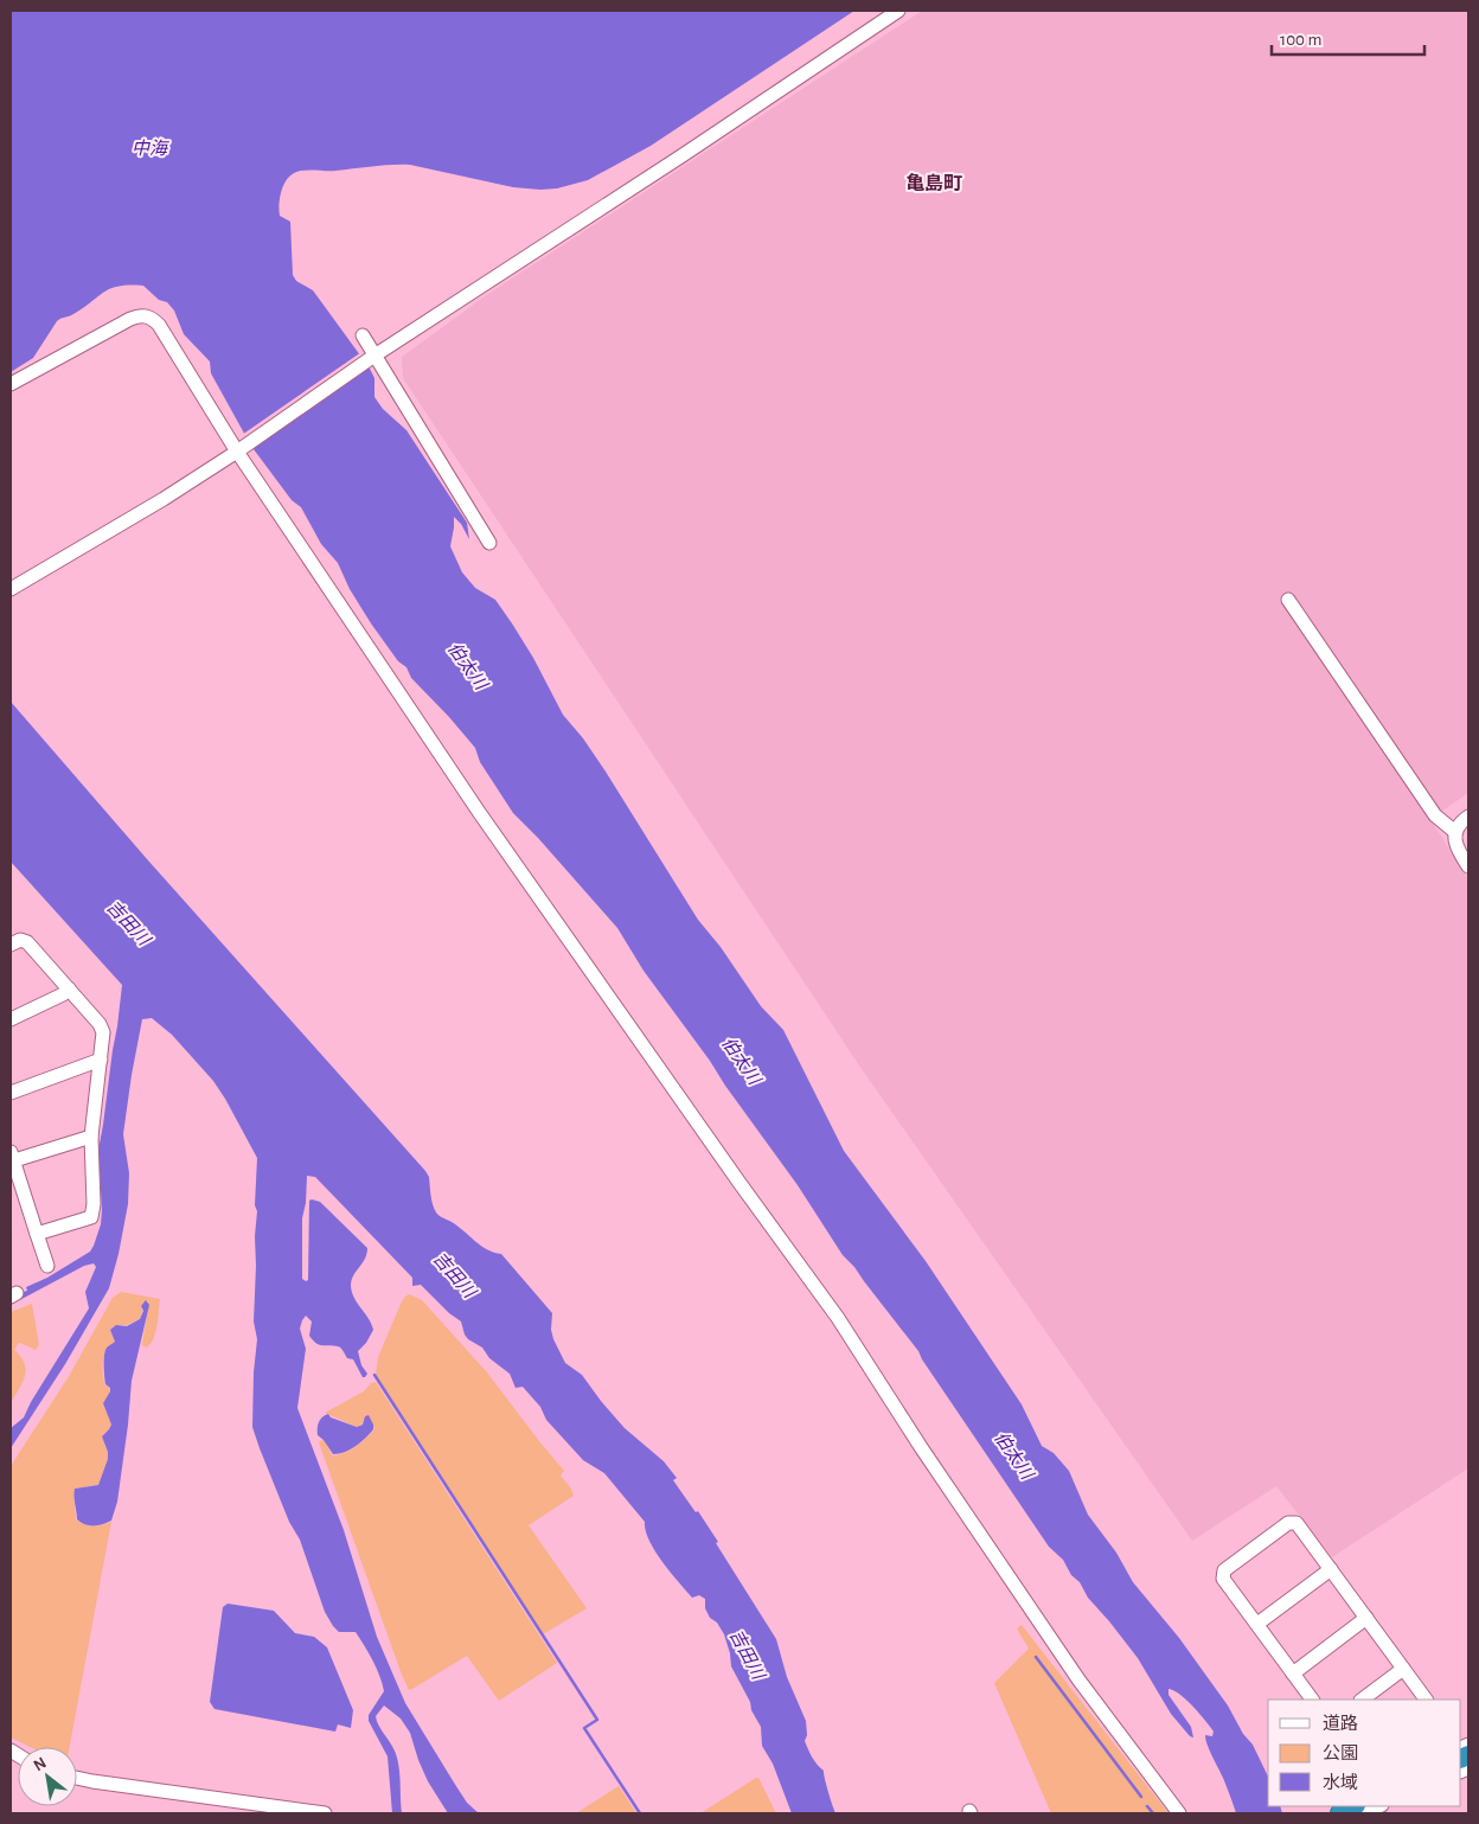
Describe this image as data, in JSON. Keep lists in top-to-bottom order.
{
  "districts": ["亀島町"],
  "water": ["中海", "伯太川", "吉田川"],
  "legend": ["道路", "公園", "水域"],
  "scale_bar": "100 m",
  "north": "top left"
}
